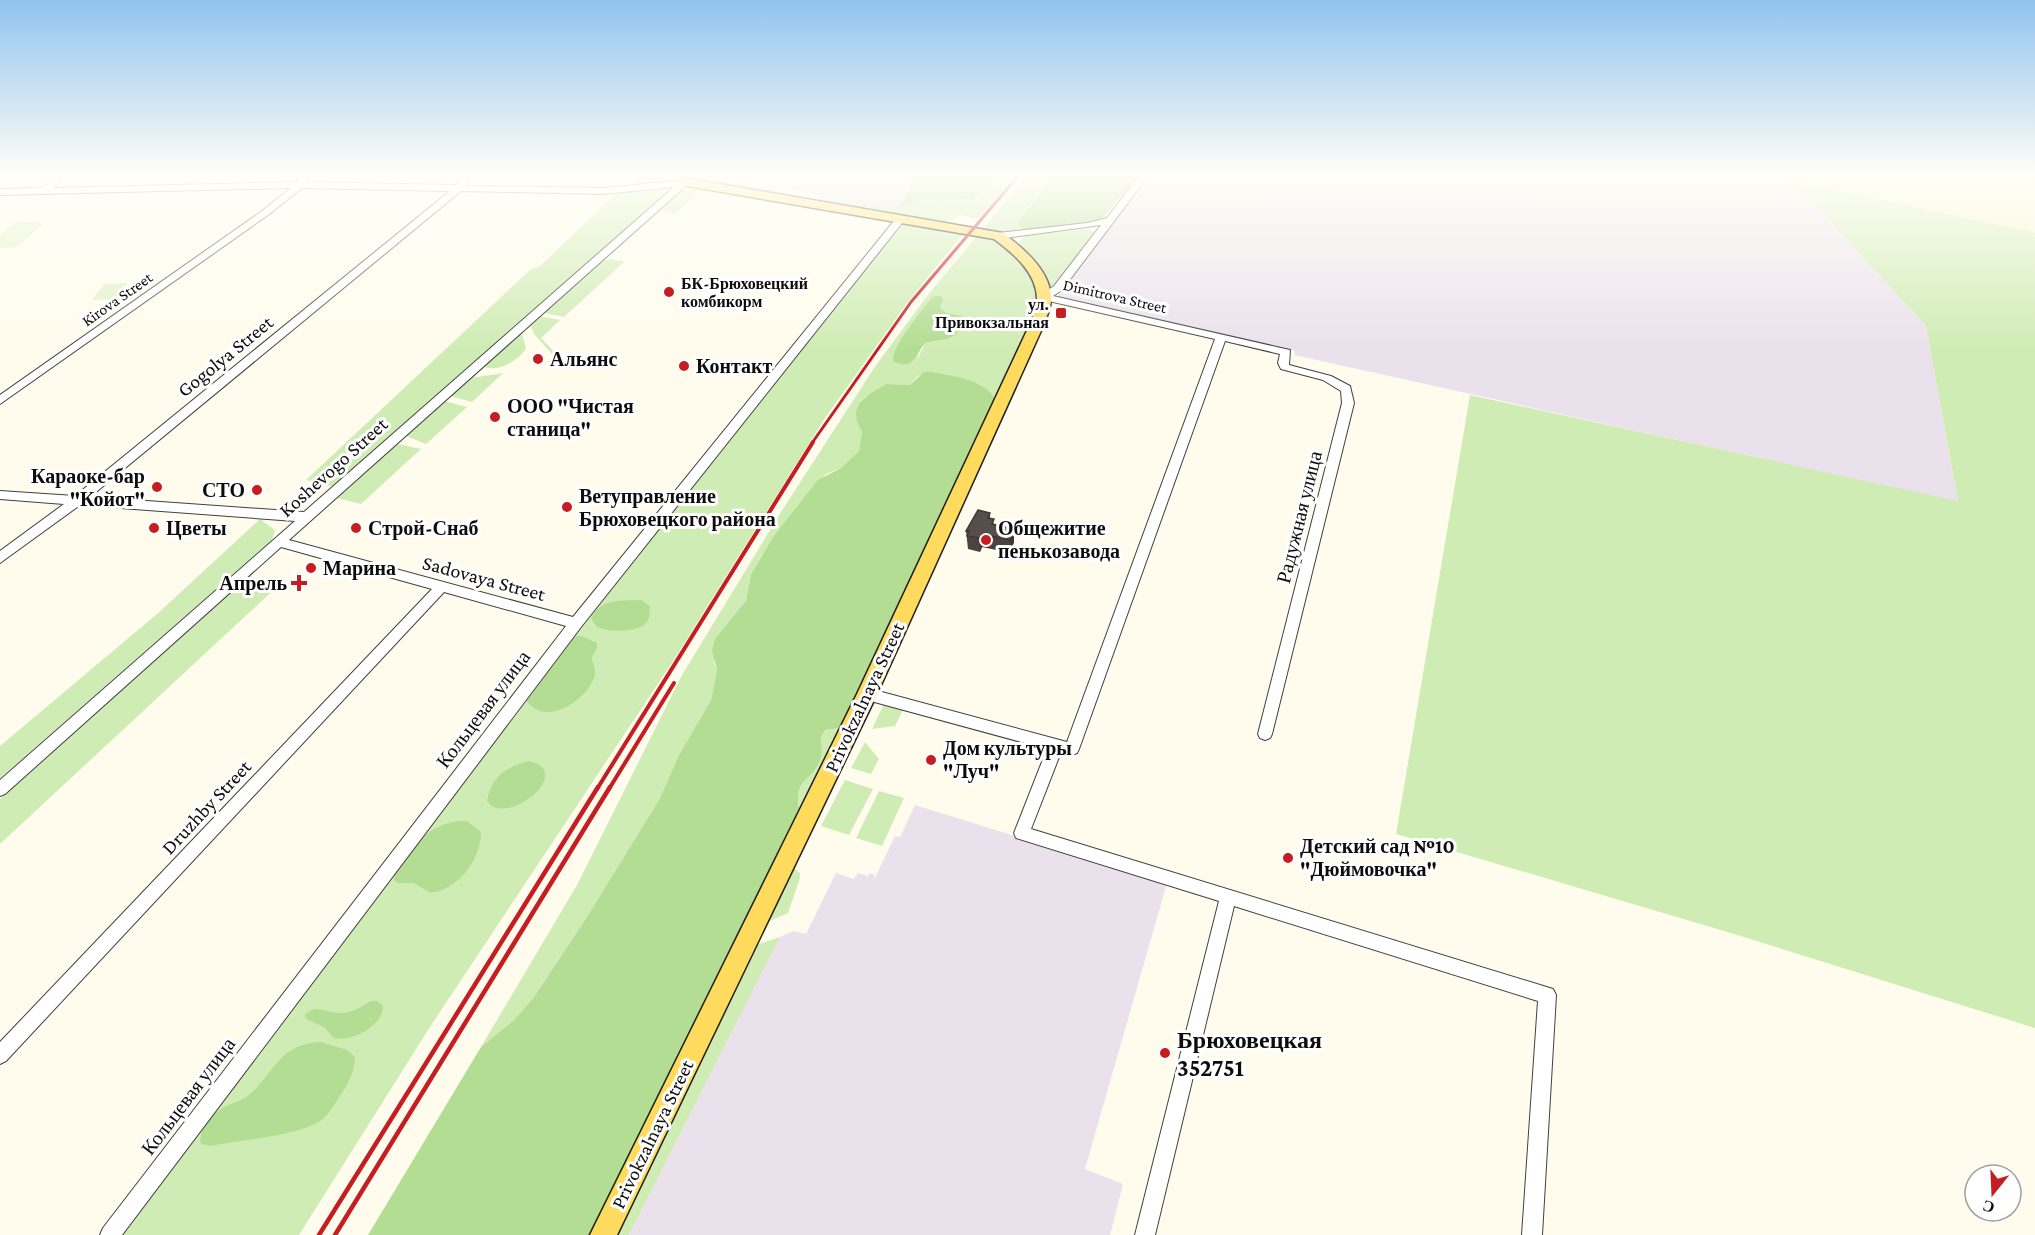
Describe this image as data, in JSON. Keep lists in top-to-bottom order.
{
  "streets": {
    "main road": ["Dimitrova Street", "Privokzalnaya Street"],
    "street": [
      "Kirova Street",
      "Gogolya Street",
      "Koshevogo Street",
      "Радужная улица",
      "Sadovaya Street",
      "Кольцевая улица",
      "Druzhby Street"
    ]
  },
  "crossings": [
    ["Dimitrova Street", "Радужная улица"],
    ["Dimitrova Street", "Privokzalnaya Street"],
    ["Koshevogo Street", "Sadovaya Street"],
    ["Sadovaya Street", "Кольцевая улица"],
    ["Sadovaya Street", "Druzhby Street"]
  ],
  "places": {
    "other": [
      "БК-Брюховецкий комбикорм",
      "Альянс",
      "Контакт",
      "ООО \"Чистая станица\"",
      "Караоке-бар \"Койот\"",
      "СТО",
      "Ветуправление Брюховецкого района",
      "Цветы",
      "Строй-Снаб",
      "Общежитие пенькозавода",
      "Марина",
      "Дом культуры \"Луч\"",
      "Детский сад №10 \"Дюймовочка\"",
      "Брюховецкая 352751"
    ],
    "transit": ["ул. Привокзальная"],
    "health": ["Апрель"]
  },
  "north": "bottom"
}
